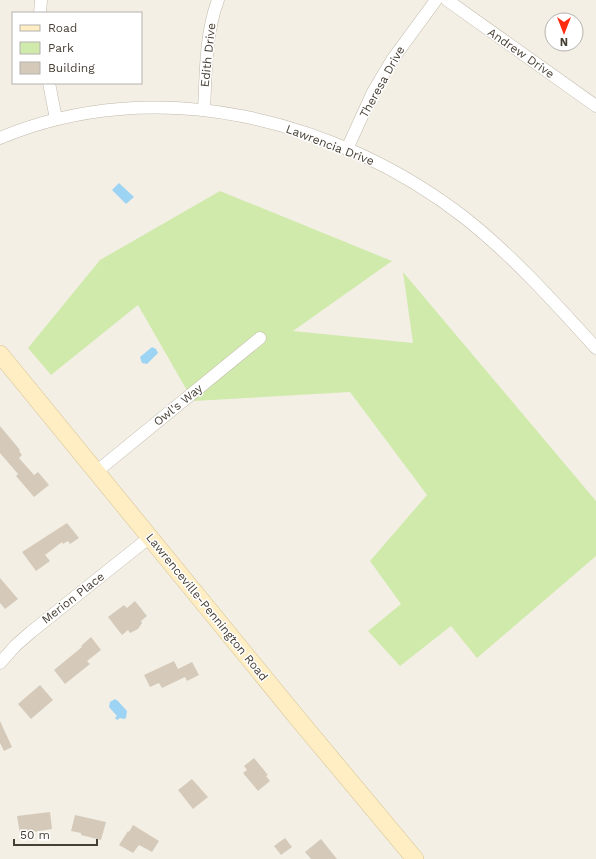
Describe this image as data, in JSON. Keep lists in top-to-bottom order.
{
  "streets": {
    "street": [
      "Andrew Drive",
      "Edith Drive",
      "Theresa Drive",
      "Lawrencia Drive",
      "Owl's Way",
      "Merion Place",
      "Lawrenceville-Pennington Road"
    ]
  },
  "crossings": [
    ["Edith Drive", "Lawrencia Drive"],
    ["Theresa Drive", "Lawrencia Drive"],
    ["Owl's Way", "Lawrenceville-Pennington Road"],
    ["Merion Place", "Lawrenceville-Pennington Road"]
  ],
  "legend": ["Road", "Park", "Building"],
  "scale_bar": "50 m",
  "north": "bottom"
}
